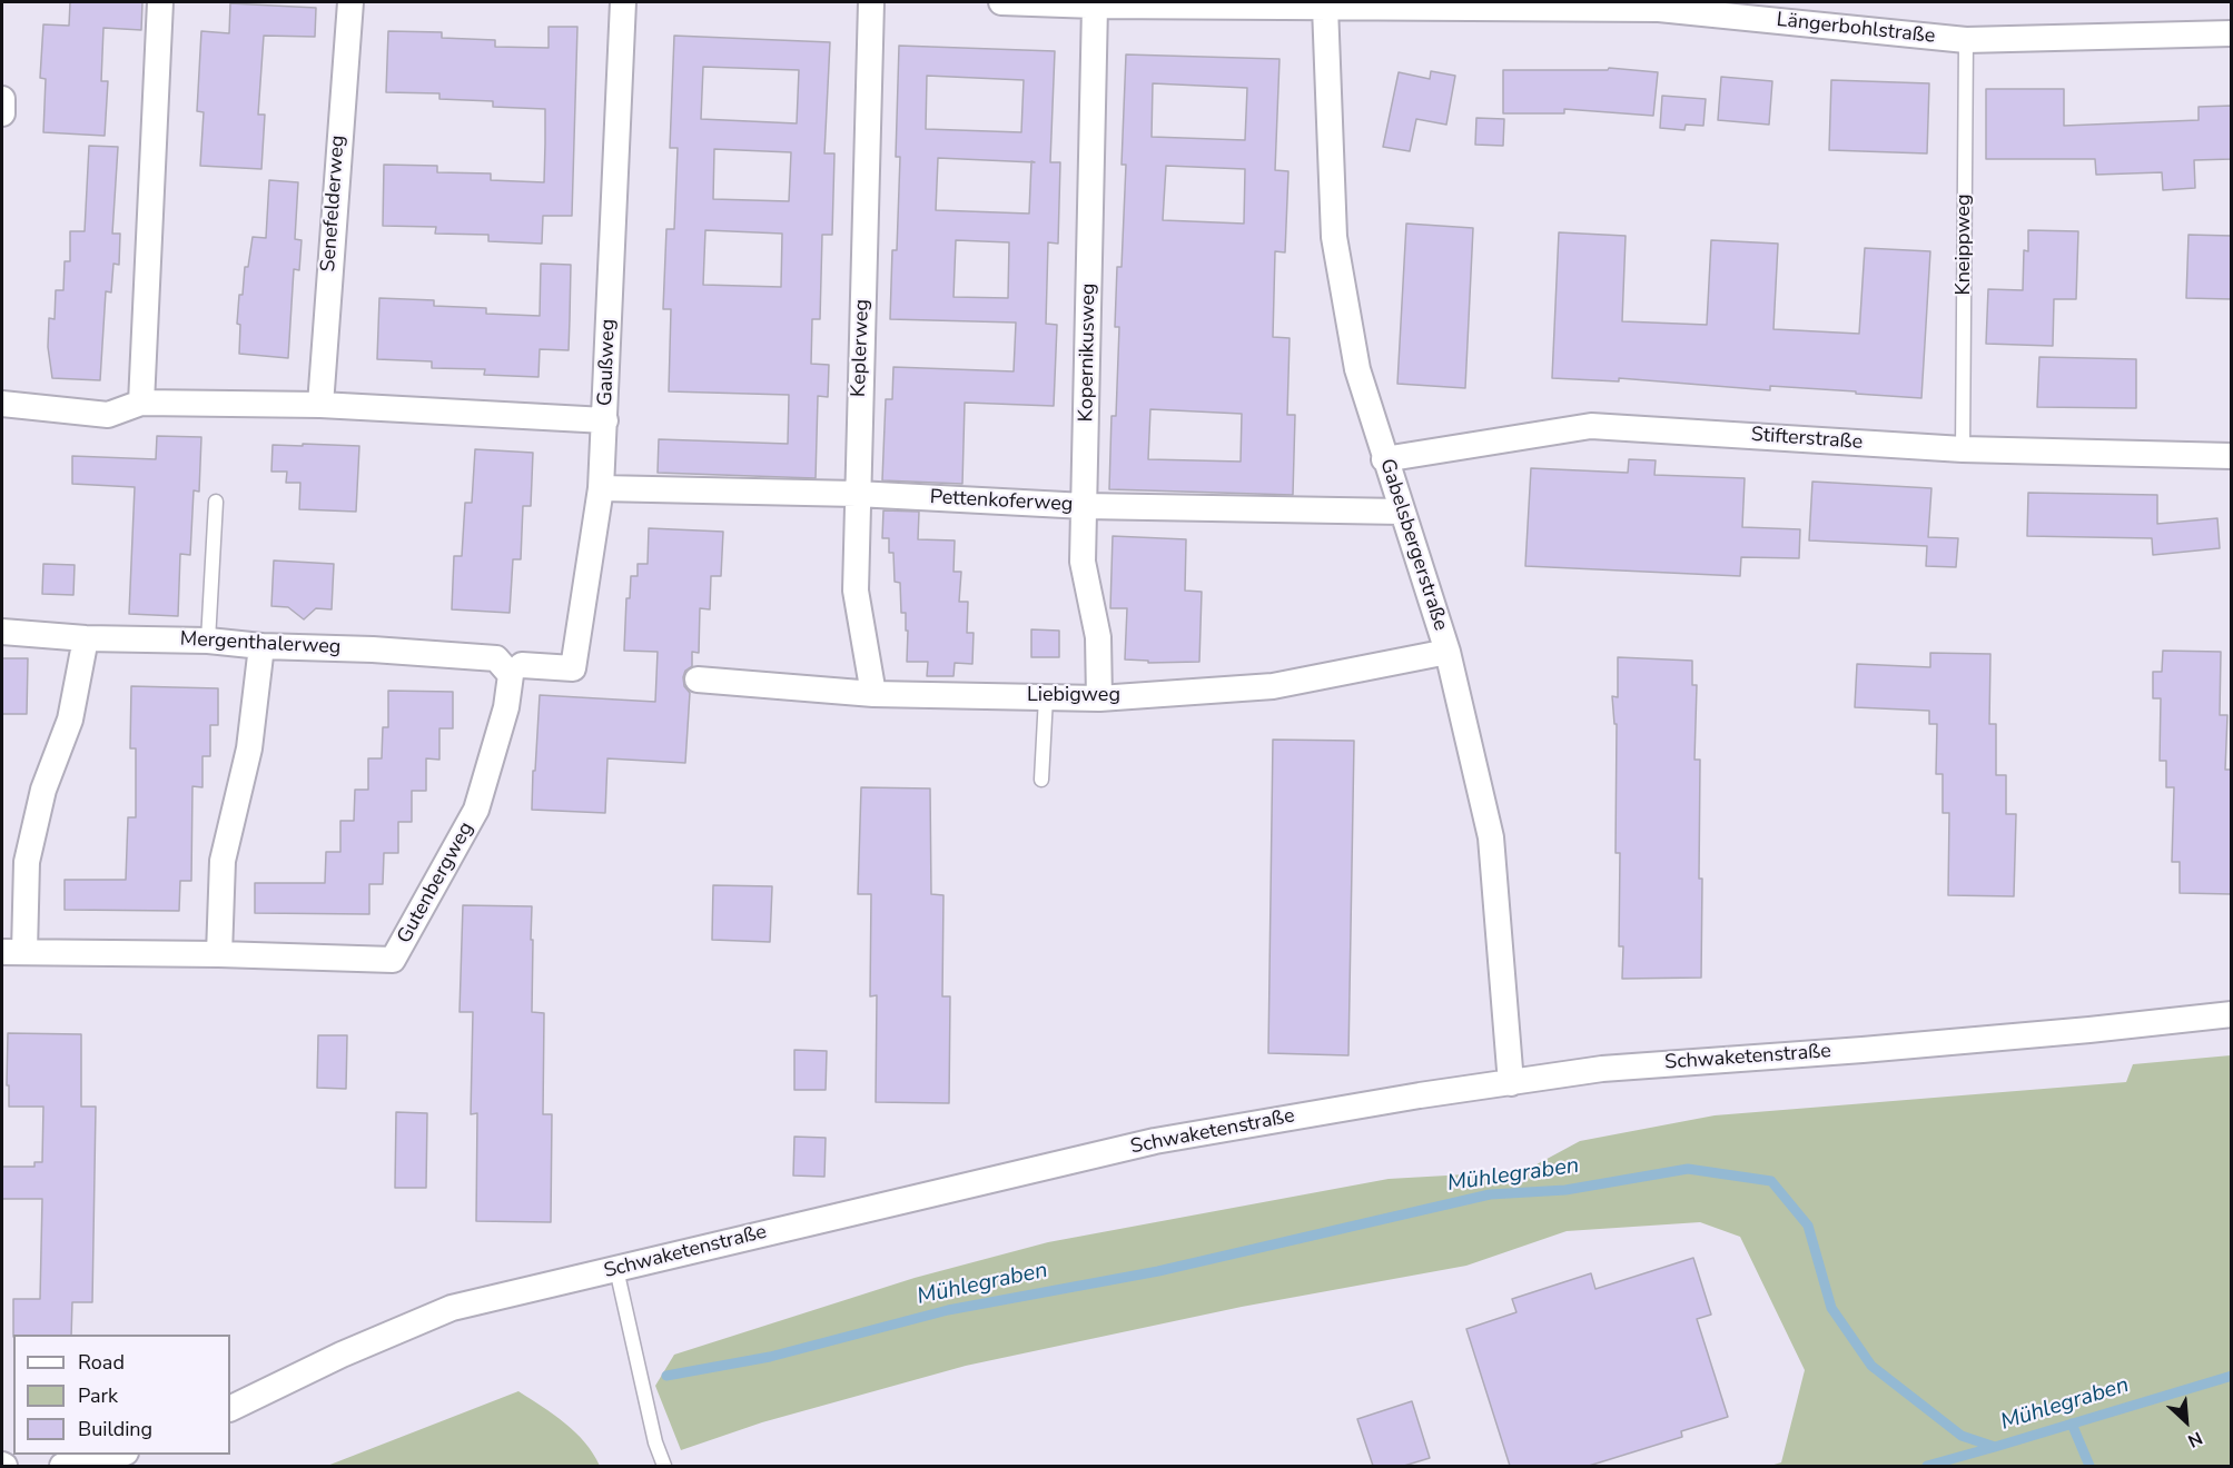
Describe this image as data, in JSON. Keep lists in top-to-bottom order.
{
  "streets": {
    "street": [
      "Längerbohlstraße",
      "Senefelderweg",
      "Keplerweg",
      "Kopernikusweg",
      "Gaußweg",
      "Stifterstraße",
      "Pettenkoferweg",
      "Gabelsbergerstraße",
      "Mergenthalerweg",
      "Liebigweg",
      "Gutenbergweg",
      "Schwaketenstraße"
    ],
    "lane": ["Kneippweg"]
  },
  "crossings": [
    ["Längerbohlstraße", "Kneippweg"],
    ["Längerbohlstraße", "Kopernikusweg"],
    ["Längerbohlstraße", "Gabelsbergerstraße"],
    ["Kneippweg", "Stifterstraße"],
    ["Keplerweg", "Pettenkoferweg"],
    ["Keplerweg", "Liebigweg"],
    ["Kopernikusweg", "Pettenkoferweg"],
    ["Kopernikusweg", "Liebigweg"],
    ["Gaußweg", "Pettenkoferweg"],
    ["Gaußweg", "Mergenthalerweg"],
    ["Gaußweg", "Gutenbergweg"],
    ["Stifterstraße", "Gabelsbergerstraße"],
    ["Pettenkoferweg", "Gabelsbergerstraße"],
    ["Gabelsbergerstraße", "Liebigweg"],
    ["Gabelsbergerstraße", "Schwaketenstraße"],
    ["Mergenthalerweg", "Gutenbergweg"]
  ],
  "water": ["Mühlegraben"],
  "legend": ["Road", "Park", "Building"],
  "north": "bottom right"
}
